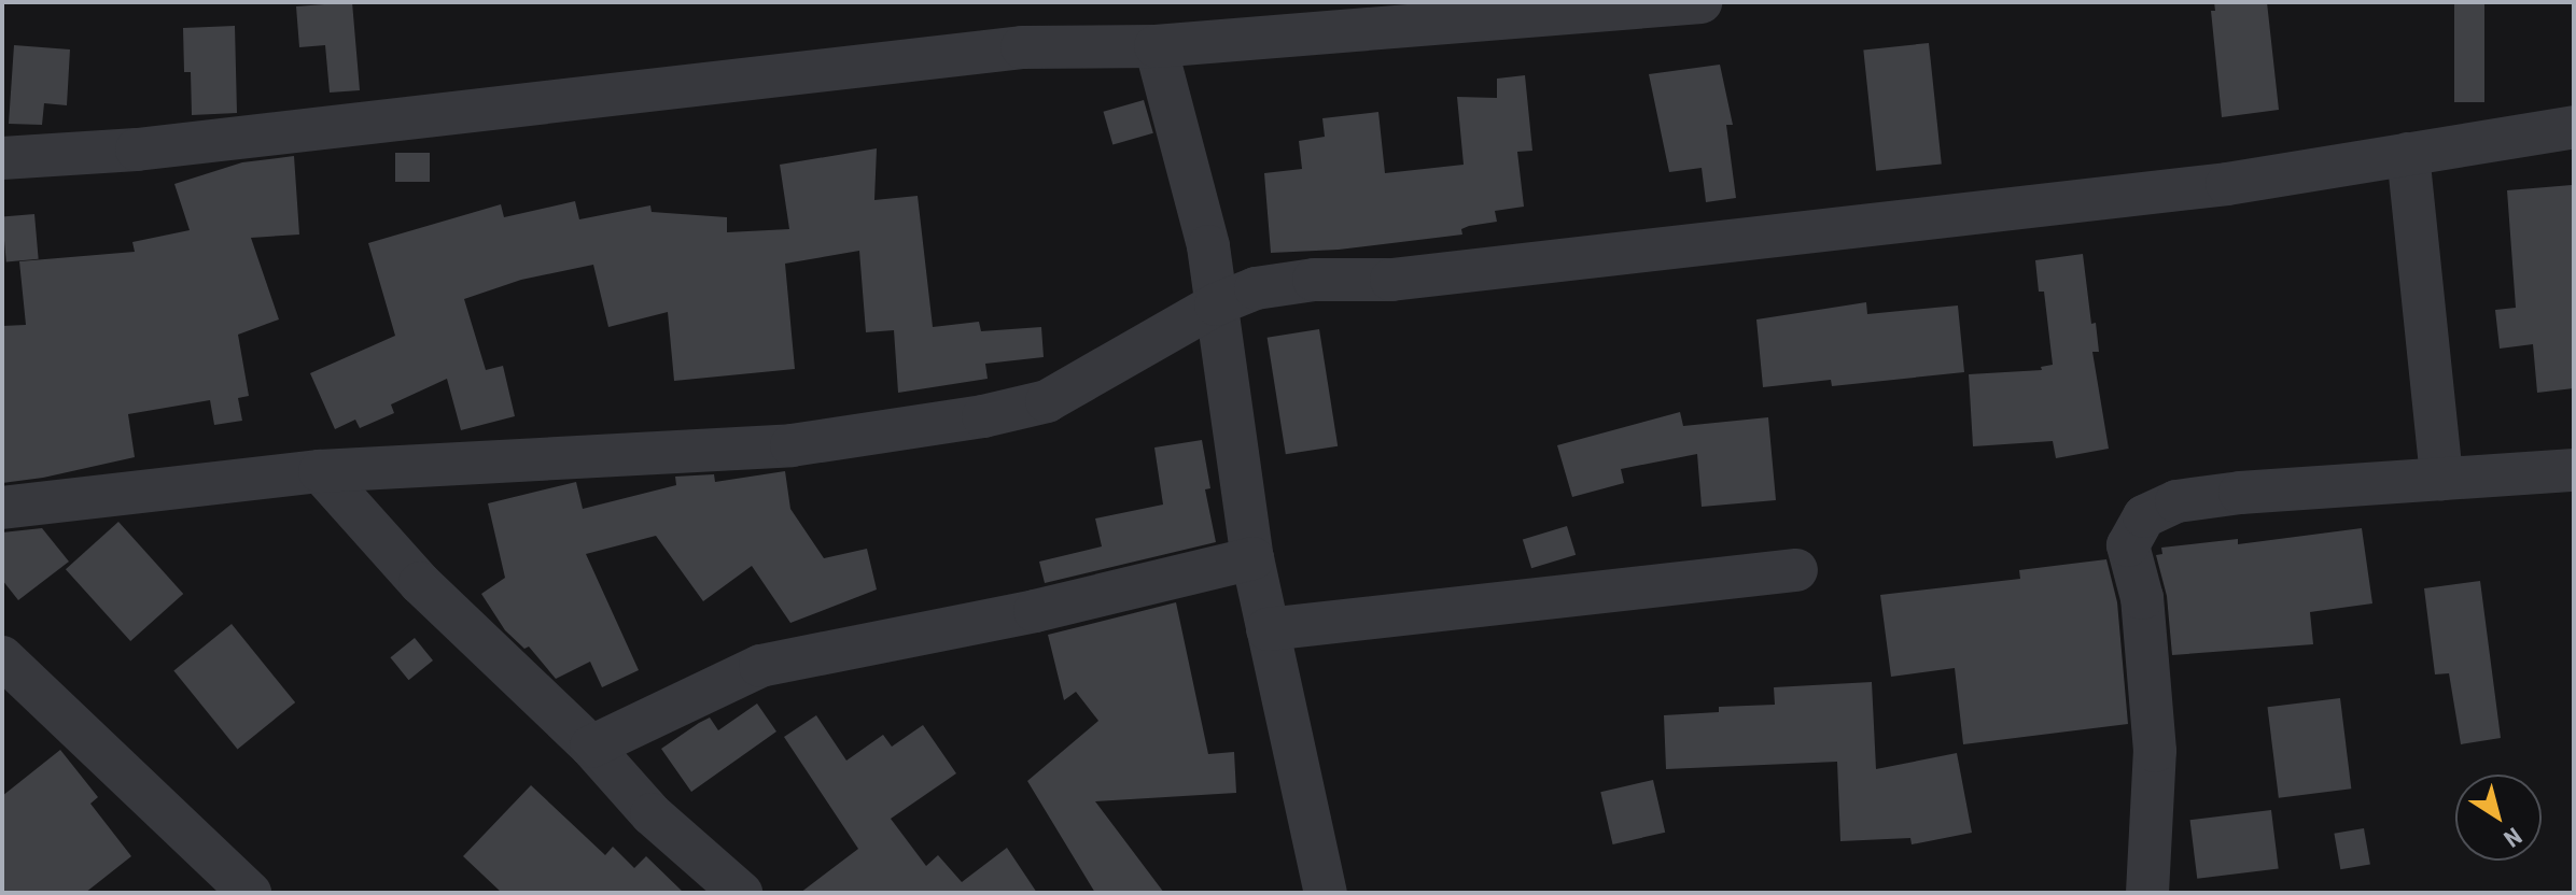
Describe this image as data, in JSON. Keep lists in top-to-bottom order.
{
  "north": "bottom right"
}
